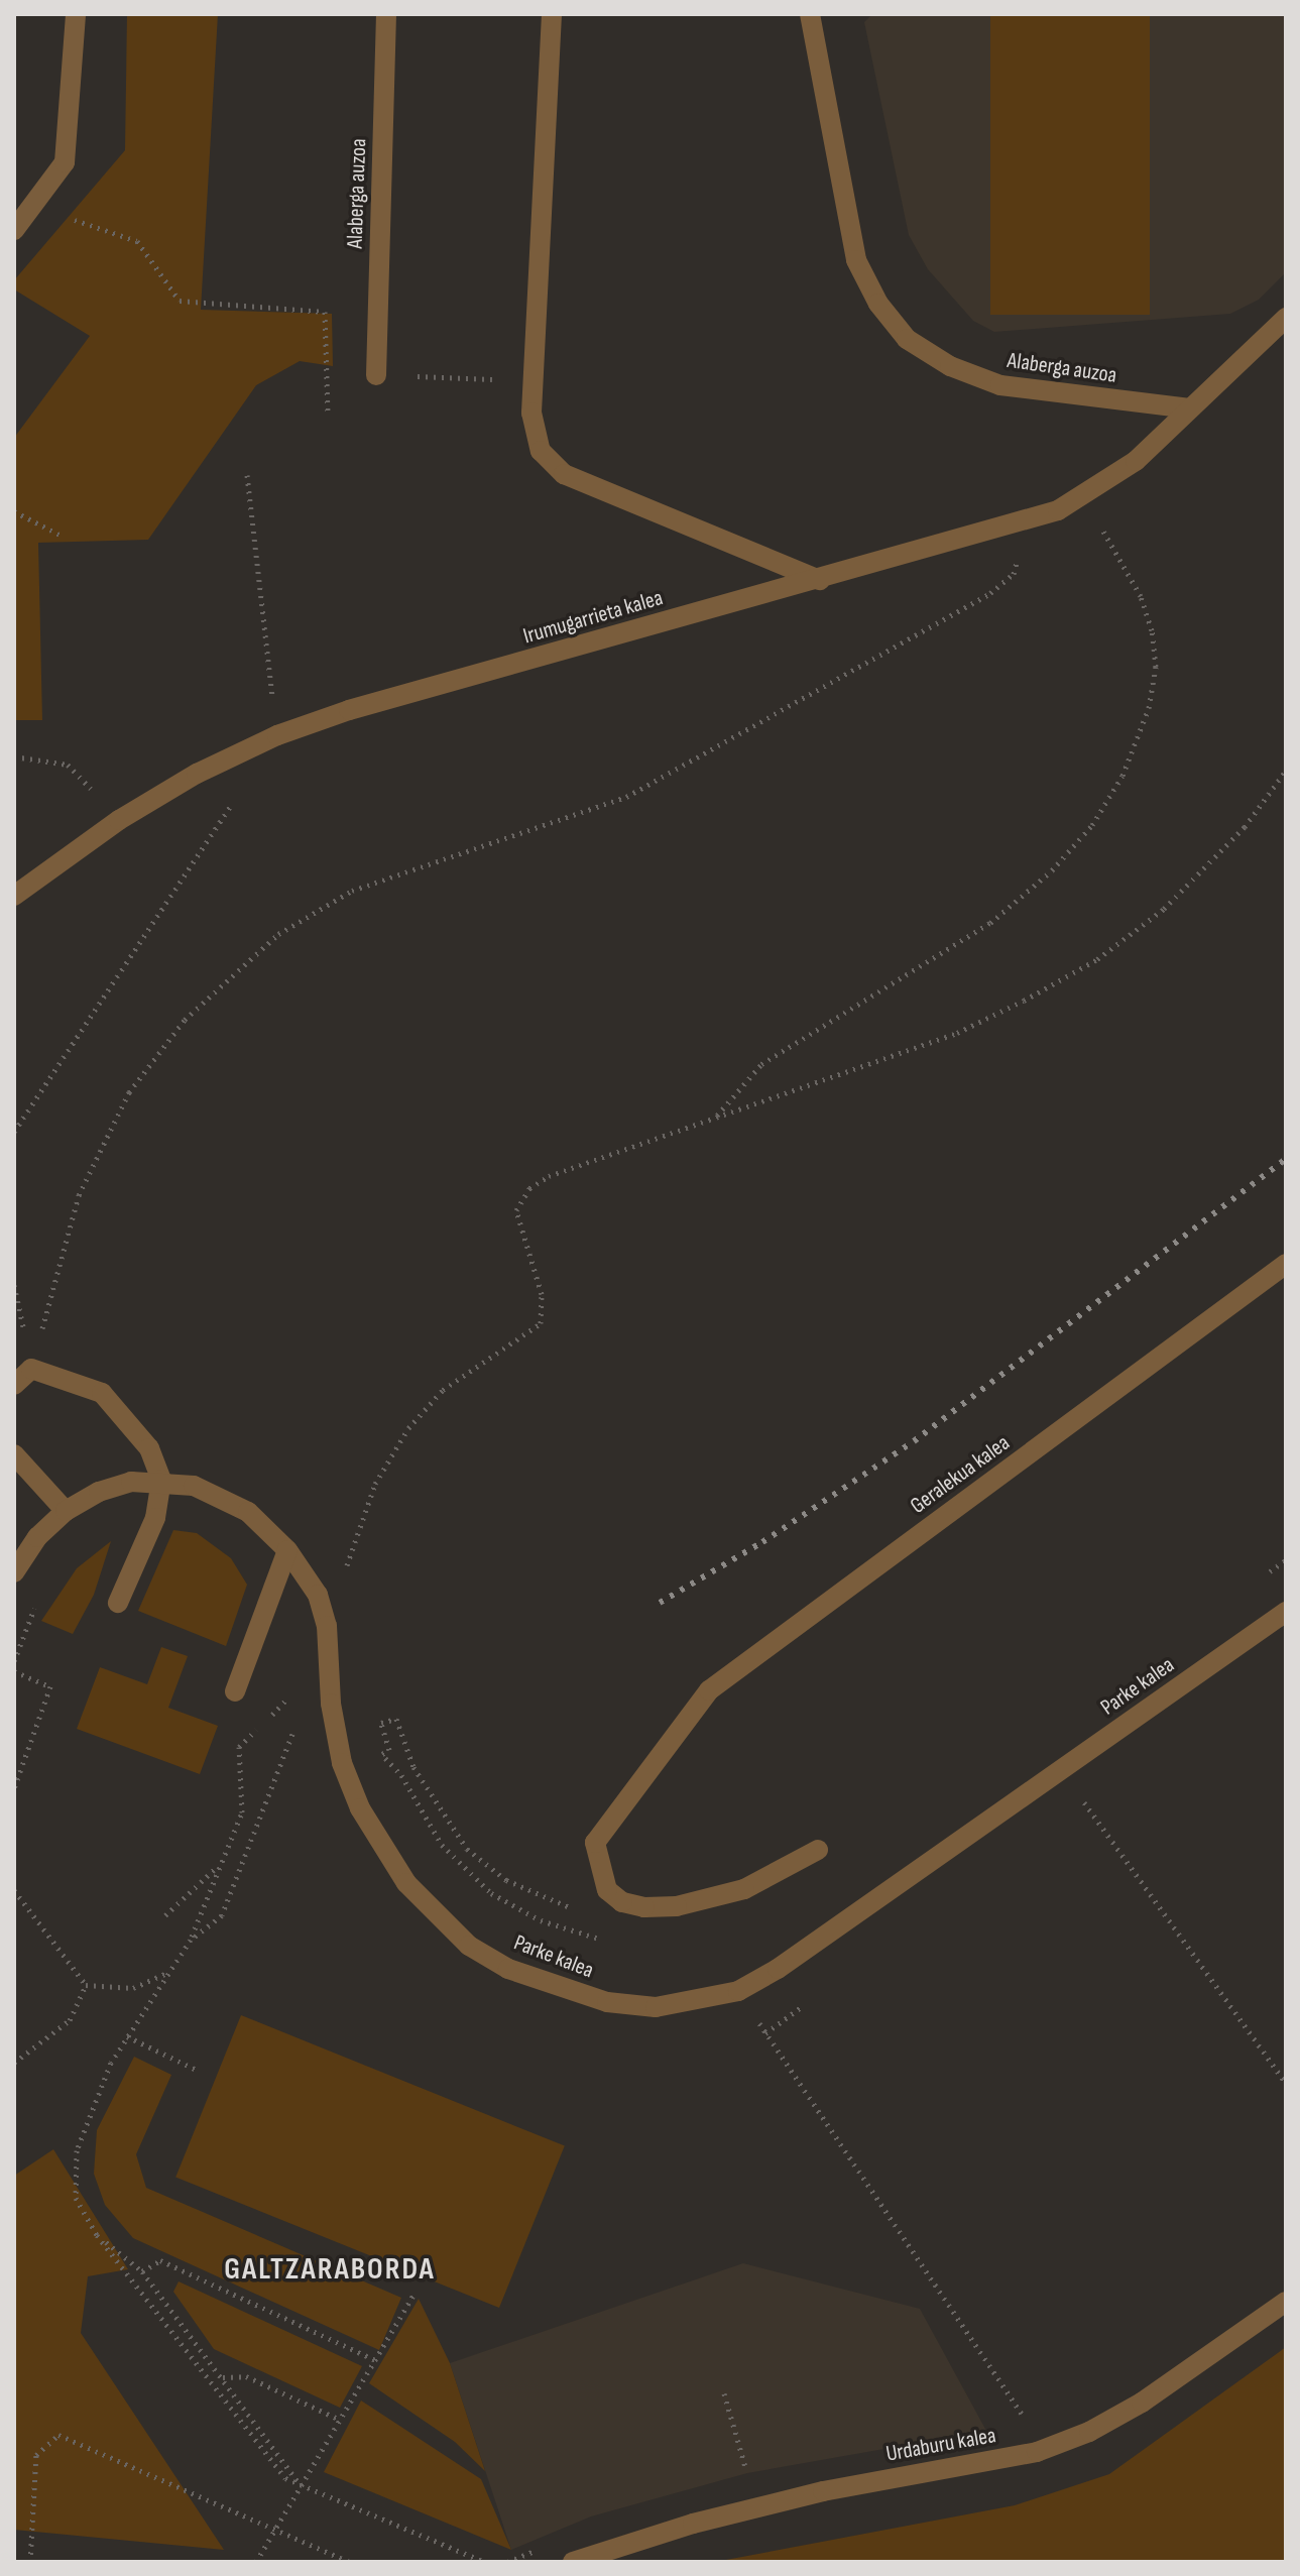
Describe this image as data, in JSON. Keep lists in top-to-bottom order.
{
  "streets": {
    "street": [
      "Alaberga auzoa",
      "Irumugarrieta kalea",
      "Geralekua kalea",
      "Parke kalea",
      "Urdaburu kalea"
    ]
  },
  "crossings": [
    ["Alaberga auzoa", "Irumugarrieta kalea"]
  ],
  "districts": ["GALTZARABORDA"]
}
